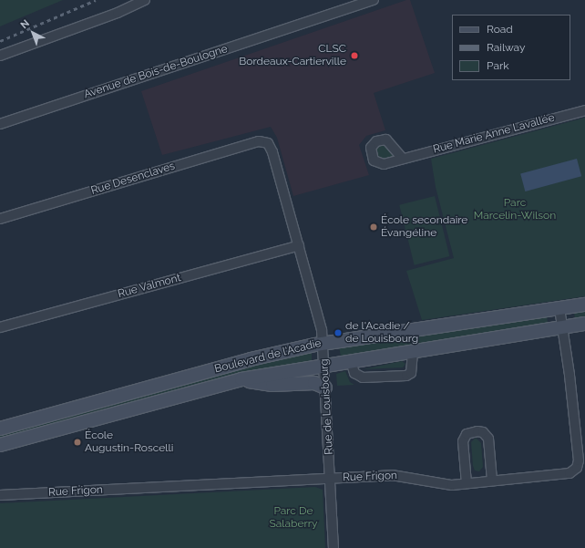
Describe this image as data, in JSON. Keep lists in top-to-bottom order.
{
  "streets": {
    "main road": ["Boulevard de l'Acadie"],
    "street": [
      "Avenue de Bois-de-Boulogne",
      "Rue Marie Anne Lavallée",
      "Rue Desenclaves",
      "Rue Valmont",
      "Rue de Louisbourg",
      "Rue Frigon"
    ]
  },
  "crossings": [
    ["Rue Desenclaves", "Rue de Louisbourg"],
    ["Rue Valmont", "Rue de Louisbourg"],
    ["Boulevard de l'Acadie", "Rue de Louisbourg"],
    ["Boulevard de l'Acadie", "Rue Frigon"],
    ["Rue de Louisbourg", "Rue Frigon"]
  ],
  "parks": ["Parc Marcelin-Wilson", "Parc De Salaberry"],
  "places": [
    "CLSC Bordeaux-Cartierville",
    "École secondaire Évangéline",
    "de l'Acadie / de Louisbourg",
    "École Augustin-Roscelli"
  ],
  "legend": ["Road", "Railway", "Park"],
  "north": "top left"
}
